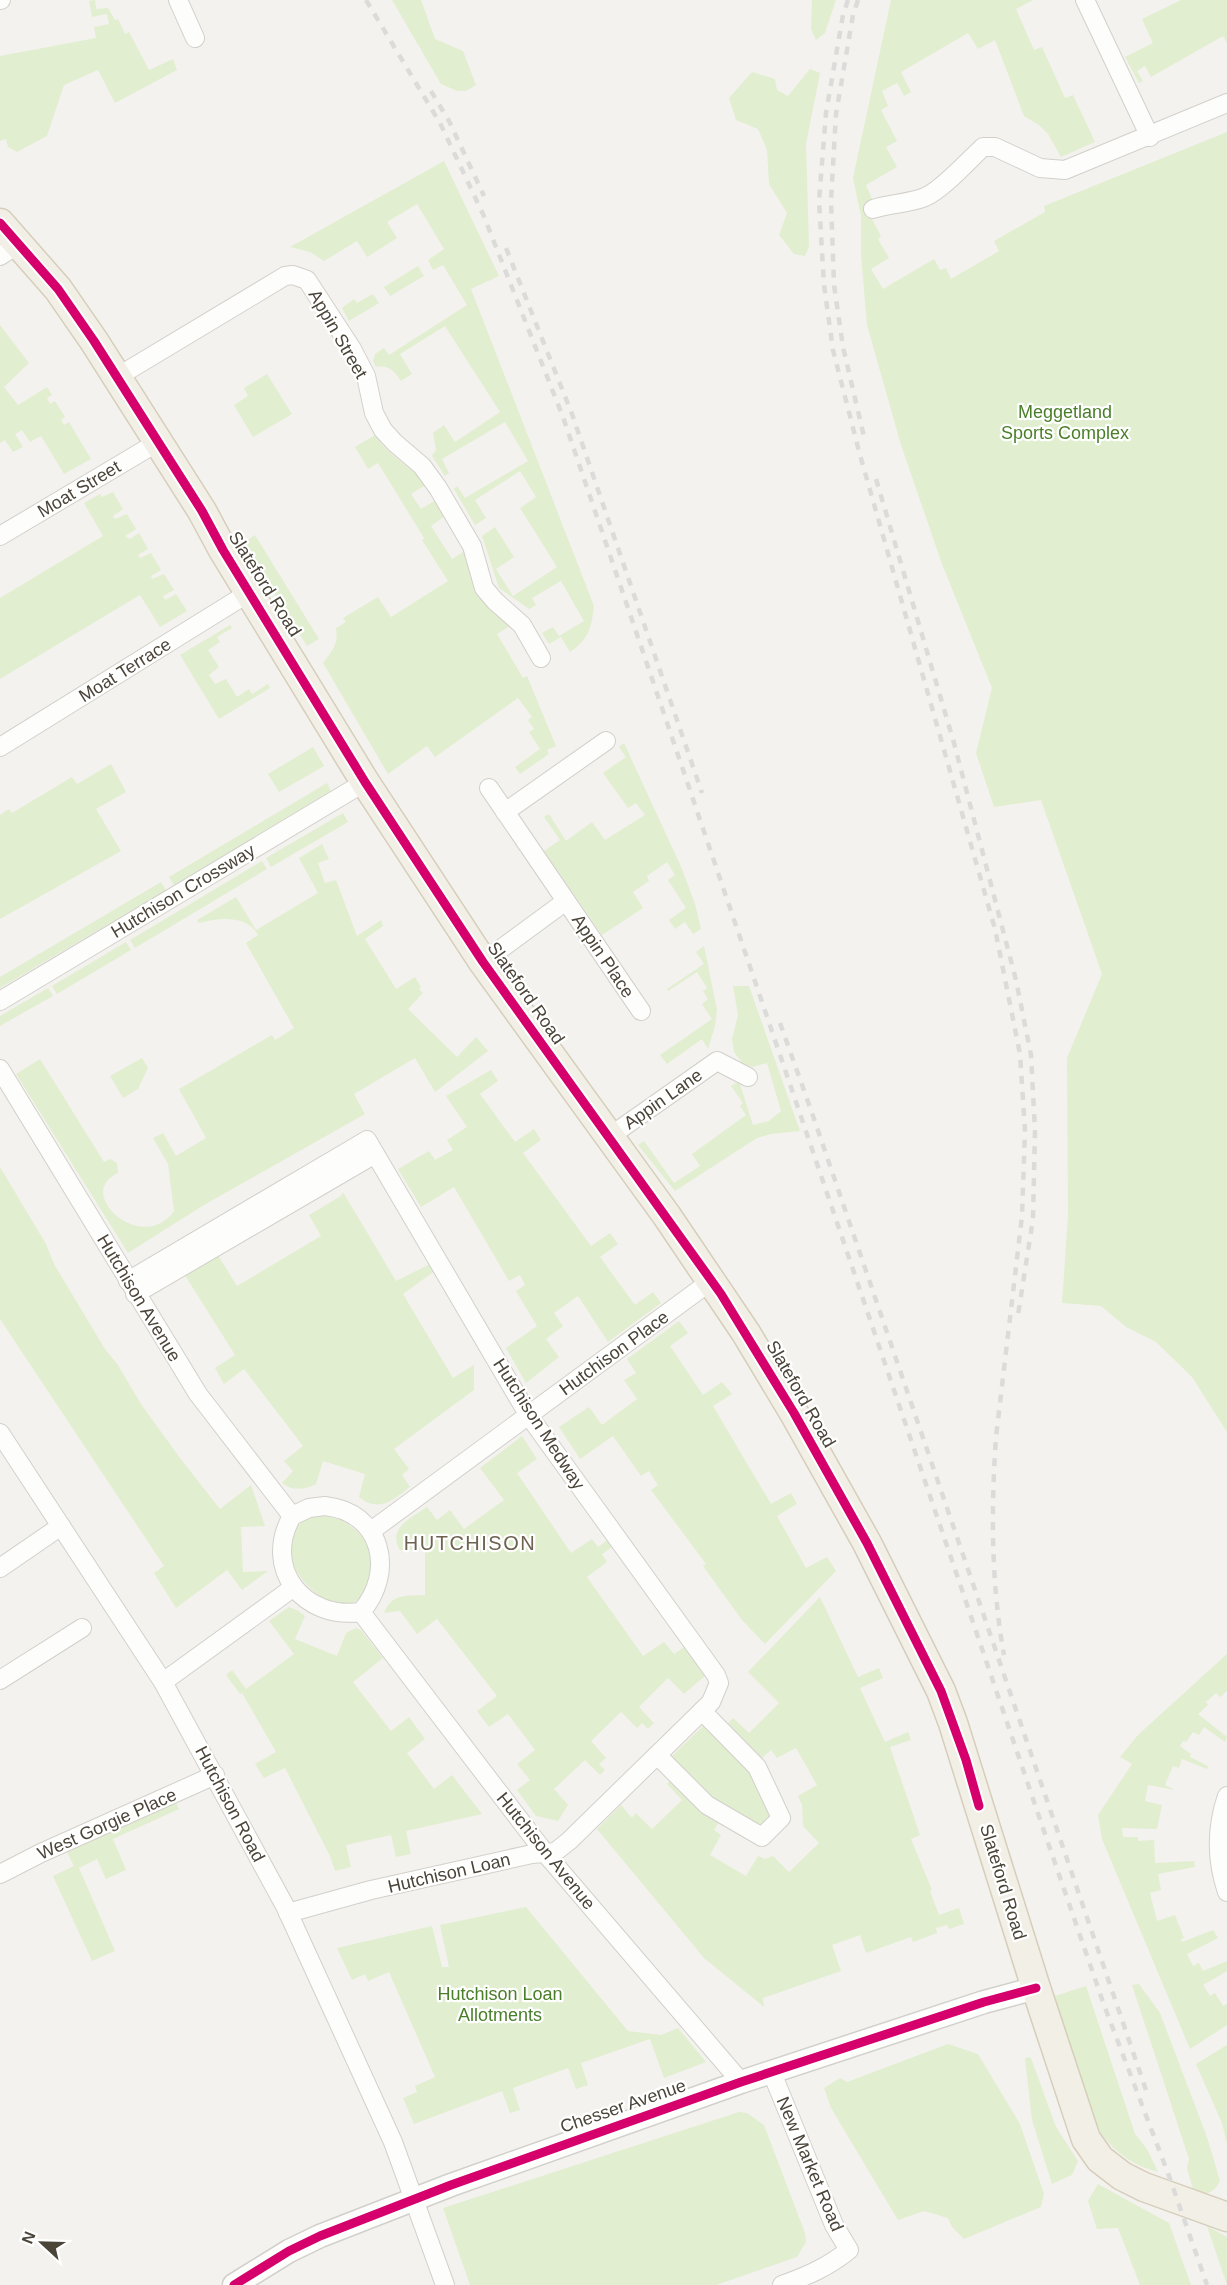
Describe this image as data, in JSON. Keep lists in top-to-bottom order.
{
  "streets": {
    "main road": ["Slateford Road"],
    "street": [
      "Appin Street",
      "Moat Street",
      "Moat Terrace",
      "Hutchison Crossway",
      "Appin Place",
      "Appin Lane",
      "Hutchison Avenue",
      "Hutchison Place",
      "Hutchison Medway",
      "Hutchison Road",
      "West Gorgie Place",
      "Hutchison Loan",
      "Chesser Avenue",
      "New Market Road"
    ]
  },
  "crossings": [
    ["Appin Street", "Slateford Road"],
    ["Moat Street", "Slateford Road"],
    ["Slateford Road", "Moat Terrace"],
    ["Slateford Road", "Hutchison Crossway"],
    ["Slateford Road", "Appin Place"],
    ["Slateford Road", "Appin Lane"],
    ["Slateford Road", "Hutchison Place"],
    ["Slateford Road", "Chesser Avenue"],
    ["Hutchison Avenue", "Hutchison Place"],
    ["Hutchison Avenue", "Hutchison Medway"],
    ["Hutchison Avenue", "Hutchison Loan"],
    ["Hutchison Avenue", "Chesser Avenue"],
    ["Hutchison Place", "Hutchison Medway"],
    ["Hutchison Medway", "Hutchison Loan"],
    ["Hutchison Road", "West Gorgie Place"],
    ["Hutchison Road", "Hutchison Loan"],
    ["Hutchison Road", "Chesser Avenue"],
    ["Chesser Avenue", "New Market Road"]
  ],
  "districts": ["HUTCHISON"],
  "parks": ["Meggetland Sports Complex", "Hutchison Loan Allotments"],
  "north": "left"
}
